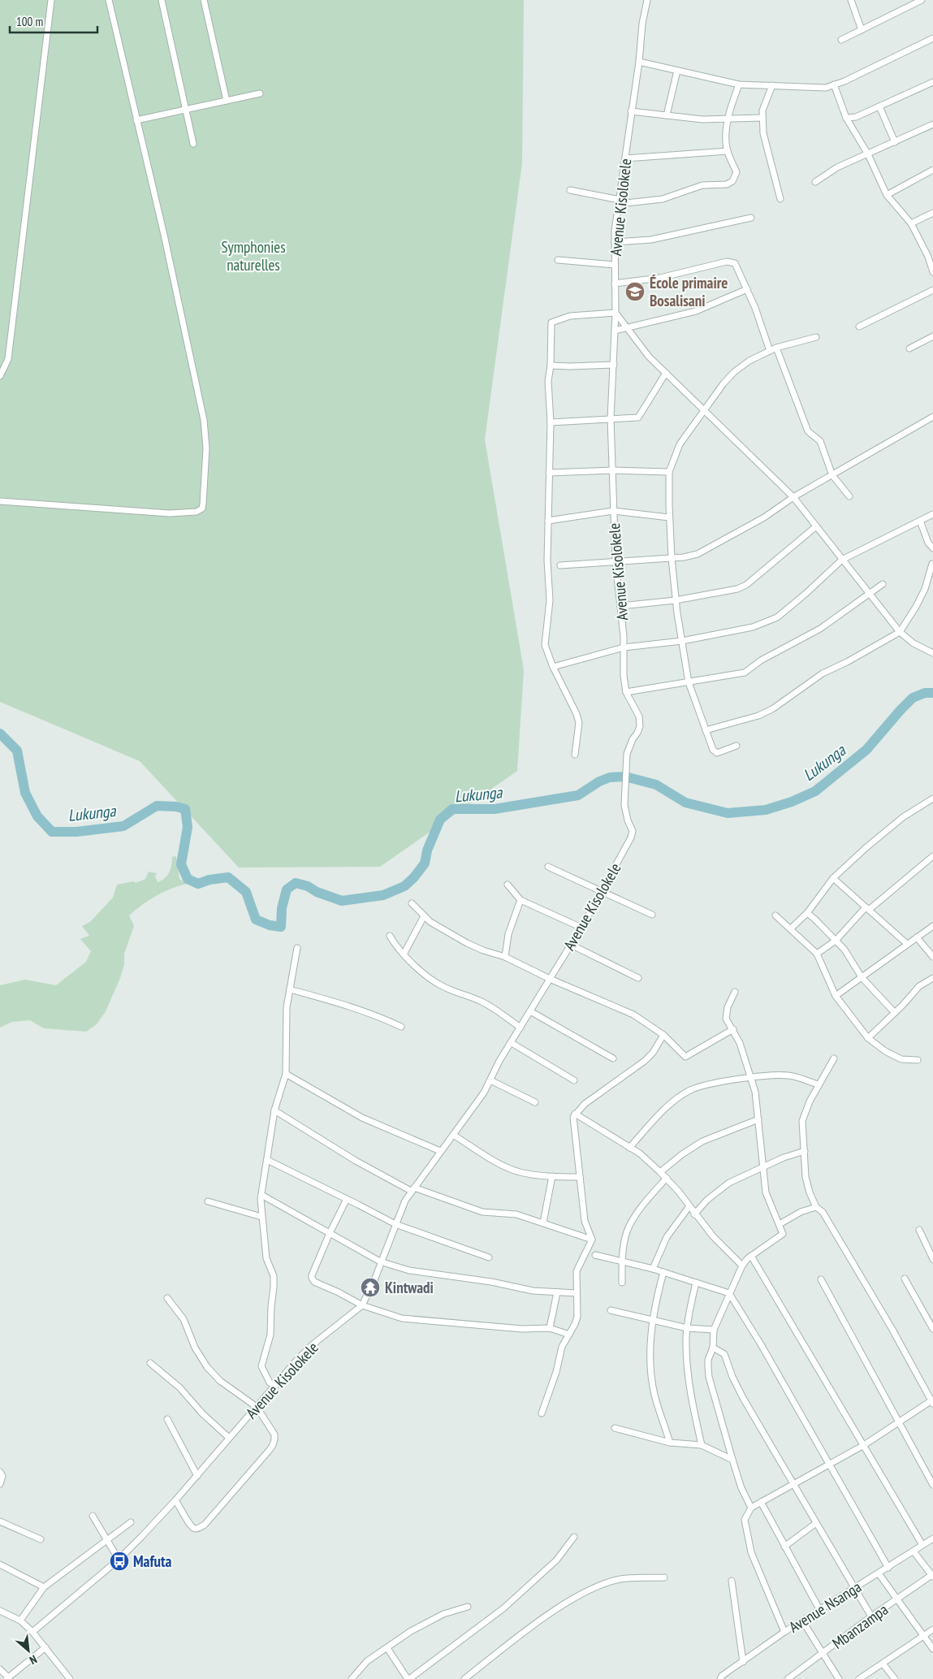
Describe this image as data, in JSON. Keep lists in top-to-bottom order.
{
  "streets": {
    "street": ["Avenue Kisolokele", "Avenue Nsanga", "Mbanzampa"]
  },
  "water": ["Lukunga"],
  "parks": ["Symphonies naturelles"],
  "places": {
    "school or university": ["École primaire Bosalisani"],
    "temple": ["Kintwadi"],
    "bus stop": ["Mafuta"]
  },
  "scale_bar": "100 m",
  "north": "bottom right"
}
